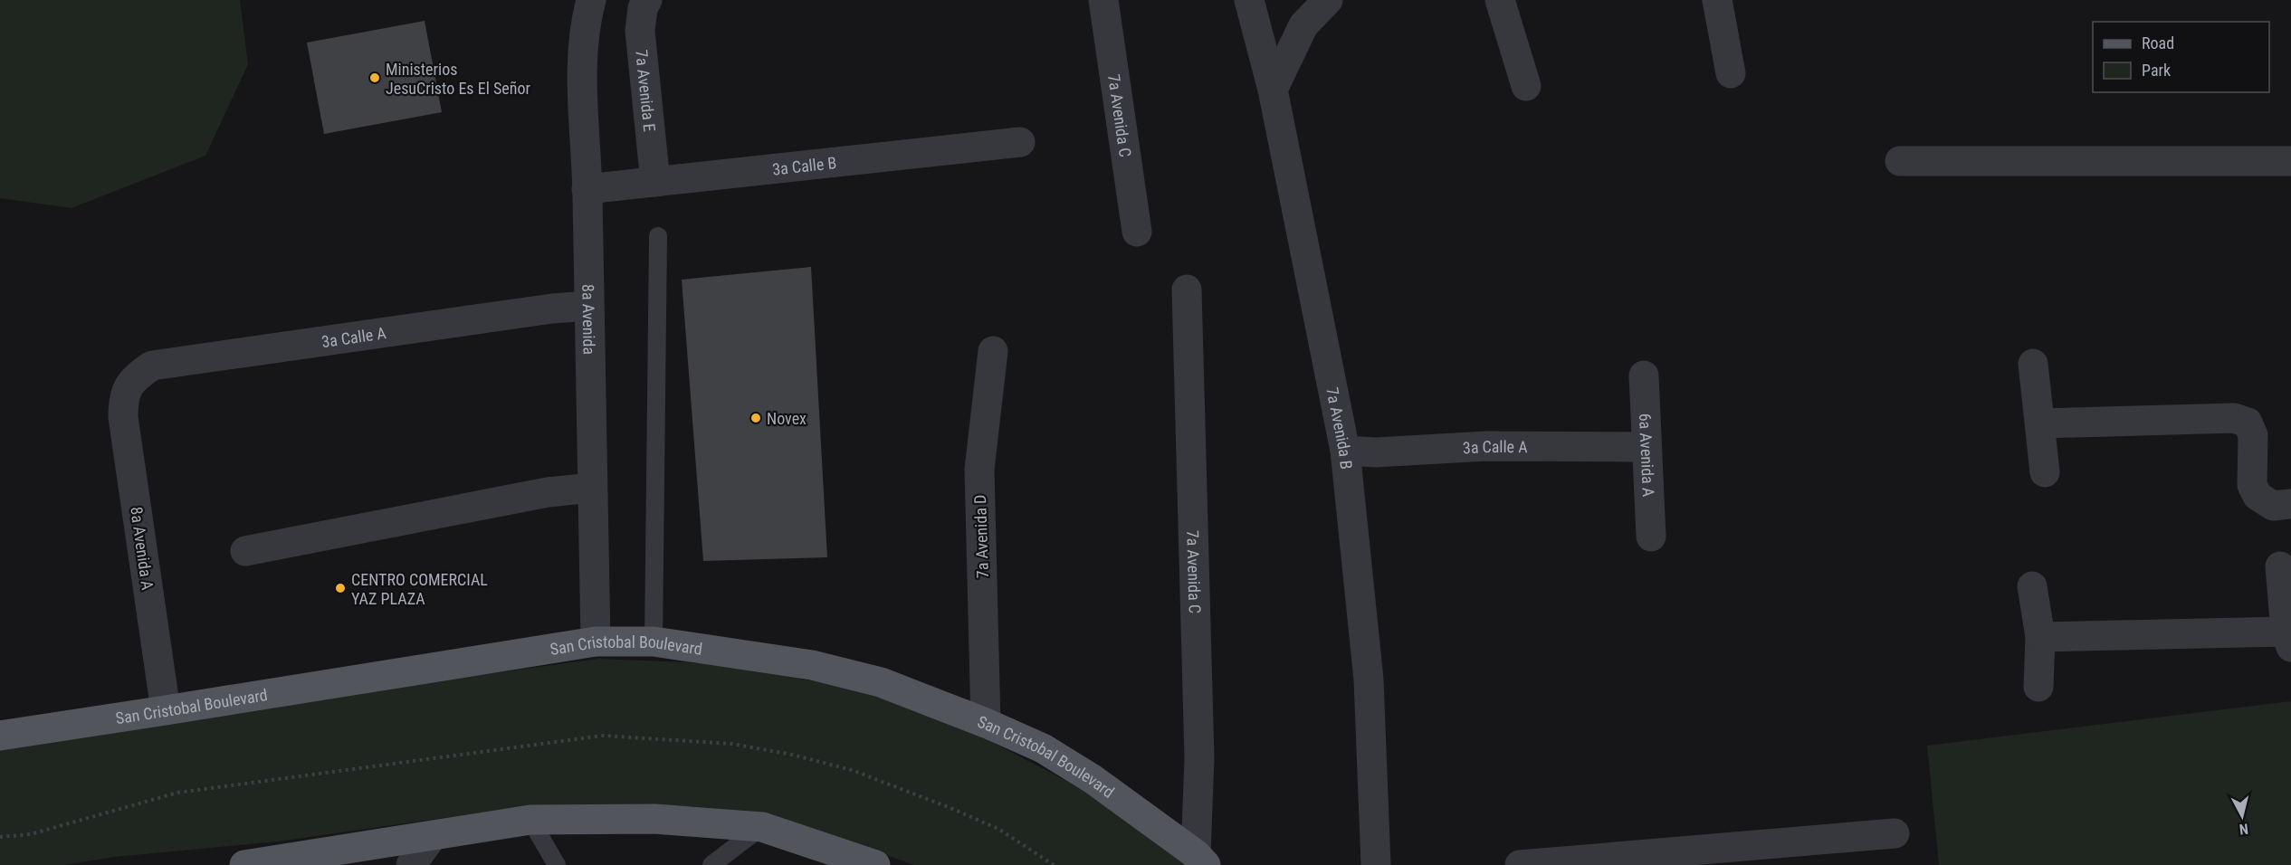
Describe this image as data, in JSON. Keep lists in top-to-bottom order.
{
  "streets": {
    "main road": ["San Cristobal Boulevard"],
    "street": [
      "7a Avenida E",
      "7a Avenida C",
      "3a Calle B",
      "8a Avenida",
      "3a Calle A",
      "7a Avenida B",
      "6a Avenida A",
      "7a Avenida D",
      "8a Avenida A"
    ]
  },
  "crossings": [
    ["7a Avenida E", "3a Calle B"],
    ["7a Avenida C", "San Cristobal Boulevard"],
    ["3a Calle B", "8a Avenida"],
    ["8a Avenida", "3a Calle A"],
    ["8a Avenida", "San Cristobal Boulevard"],
    ["3a Calle A", "7a Avenida B"],
    ["3a Calle A", "6a Avenida A"],
    ["3a Calle A", "8a Avenida A"],
    ["7a Avenida D", "San Cristobal Boulevard"],
    ["8a Avenida A", "San Cristobal Boulevard"]
  ],
  "places": ["Ministerios JesuCristo Es El Señor", "Novex", "CENTRO COMERCIAL YAZ PLAZA"],
  "legend": ["Road", "Park"],
  "north": "bottom"
}
